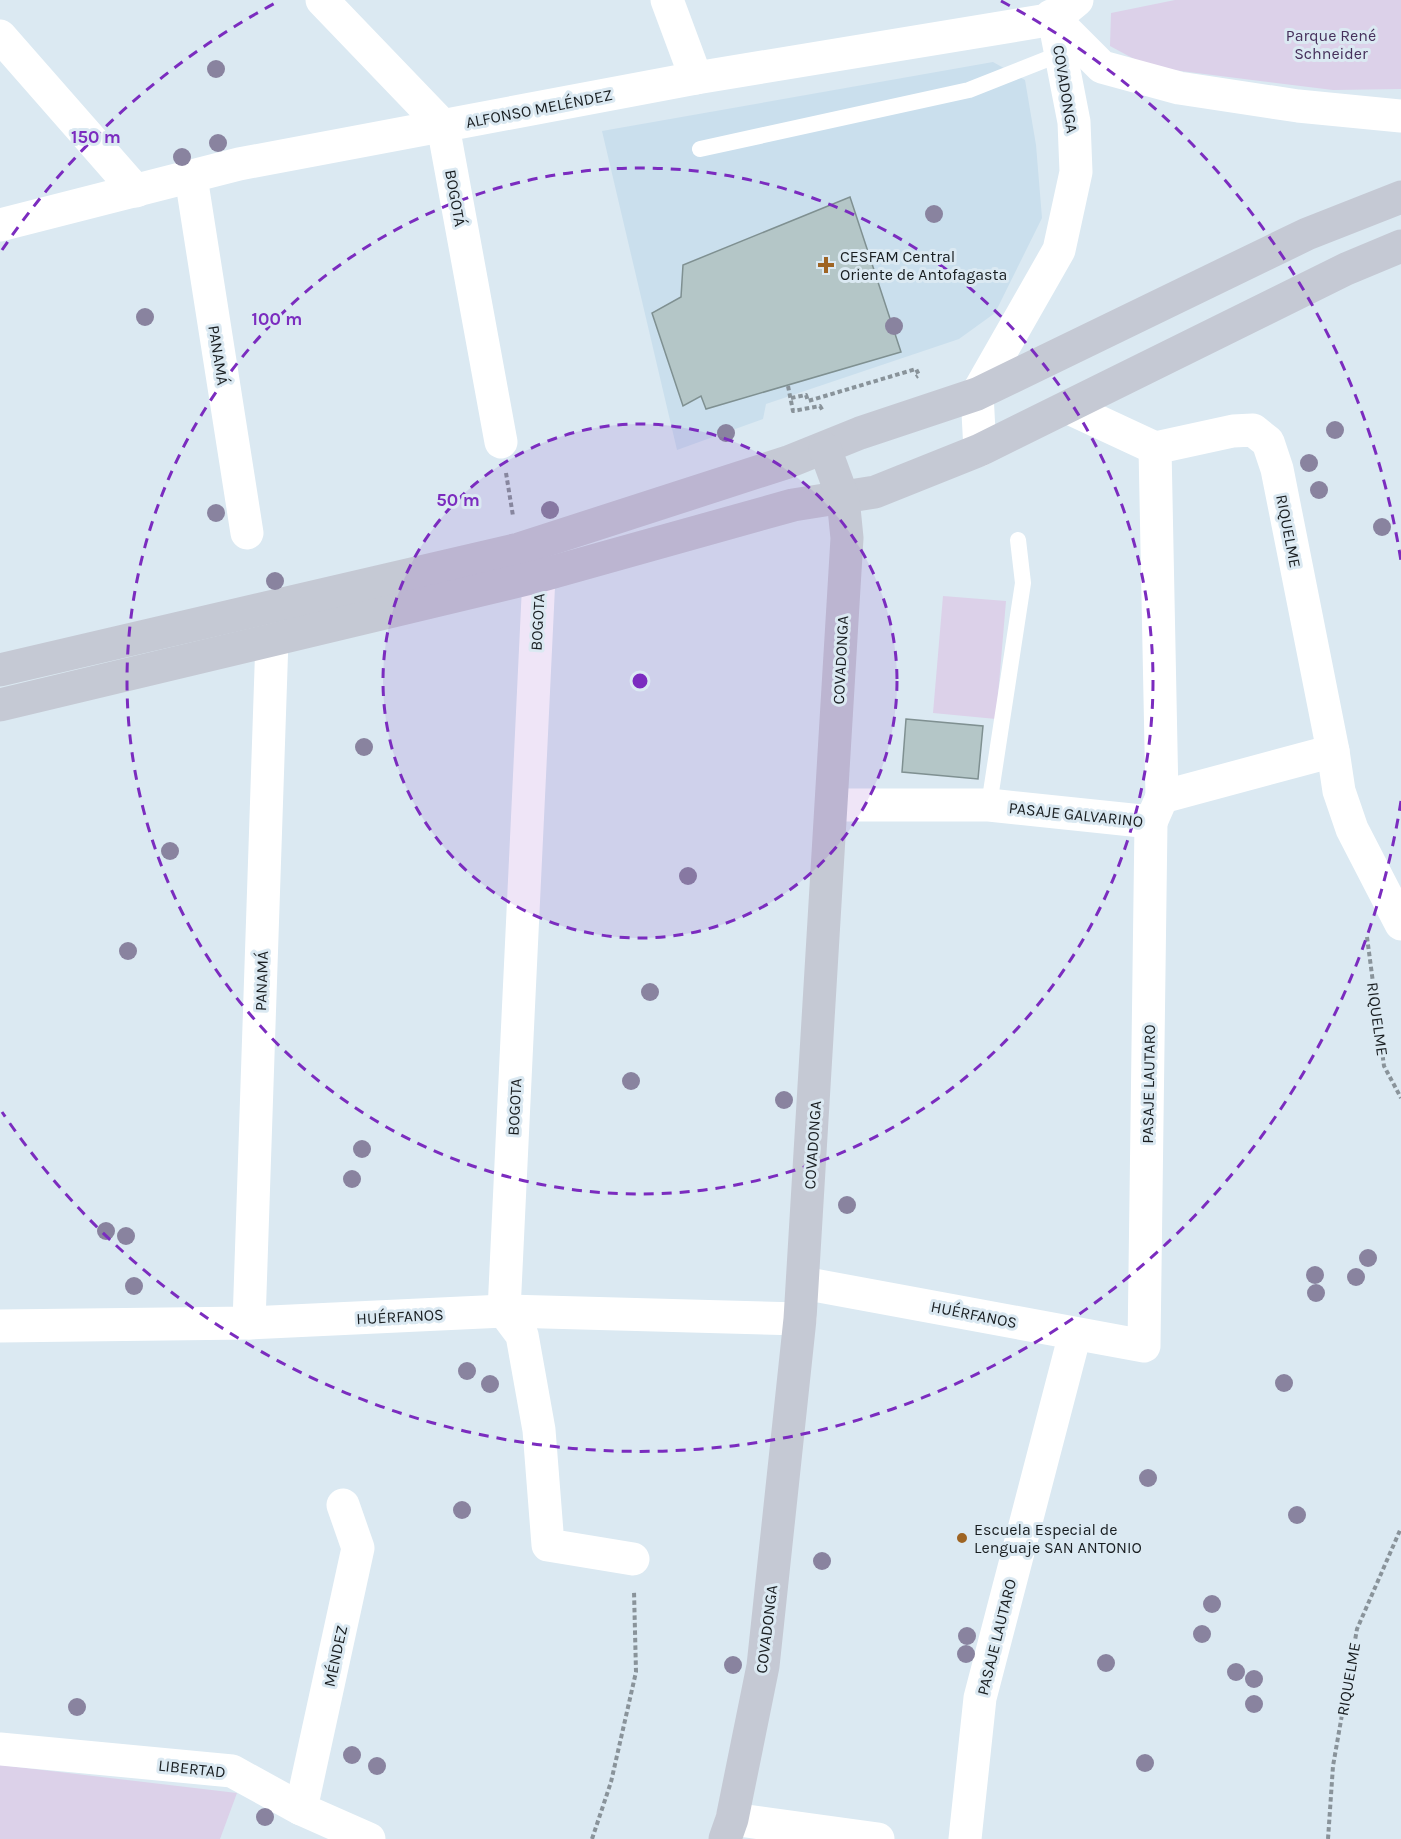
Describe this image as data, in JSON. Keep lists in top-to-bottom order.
{
  "streets": {
    "main road": ["COVADONGA"],
    "street": [
      "ALFONSO MELÉNDEZ",
      "BOGOTÁ",
      "PANAMÁ",
      "RIQUELME",
      "BOGOTA",
      "PASAJE GALVARINO",
      "PASAJE LAUTARO",
      "HUÉRFANOS",
      "MÉNDEZ",
      "LIBERTAD"
    ]
  },
  "crossings": [
    ["COVADONGA", "ALFONSO MELÉNDEZ"],
    ["COVADONGA", "PASAJE GALVARINO"],
    ["COVADONGA", "HUÉRFANOS"],
    ["ALFONSO MELÉNDEZ", "BOGOTÁ"],
    ["ALFONSO MELÉNDEZ", "PANAMÁ"],
    ["PANAMÁ", "HUÉRFANOS"],
    ["RIQUELME", "PASAJE GALVARINO"],
    ["RIQUELME", "PASAJE LAUTARO"],
    ["BOGOTA", "HUÉRFANOS"],
    ["PASAJE GALVARINO", "PASAJE LAUTARO"],
    ["PASAJE LAUTARO", "HUÉRFANOS"],
    ["MÉNDEZ", "LIBERTAD"]
  ],
  "parks": ["Parque René Schneider"],
  "places": {
    "health": ["CESFAM Central Oriente de Antofagasta"],
    "other": ["Escuela Especial de Lenguaje SAN ANTONIO"]
  },
  "rings": ["150 m", "100 m", "50 m"]
}
